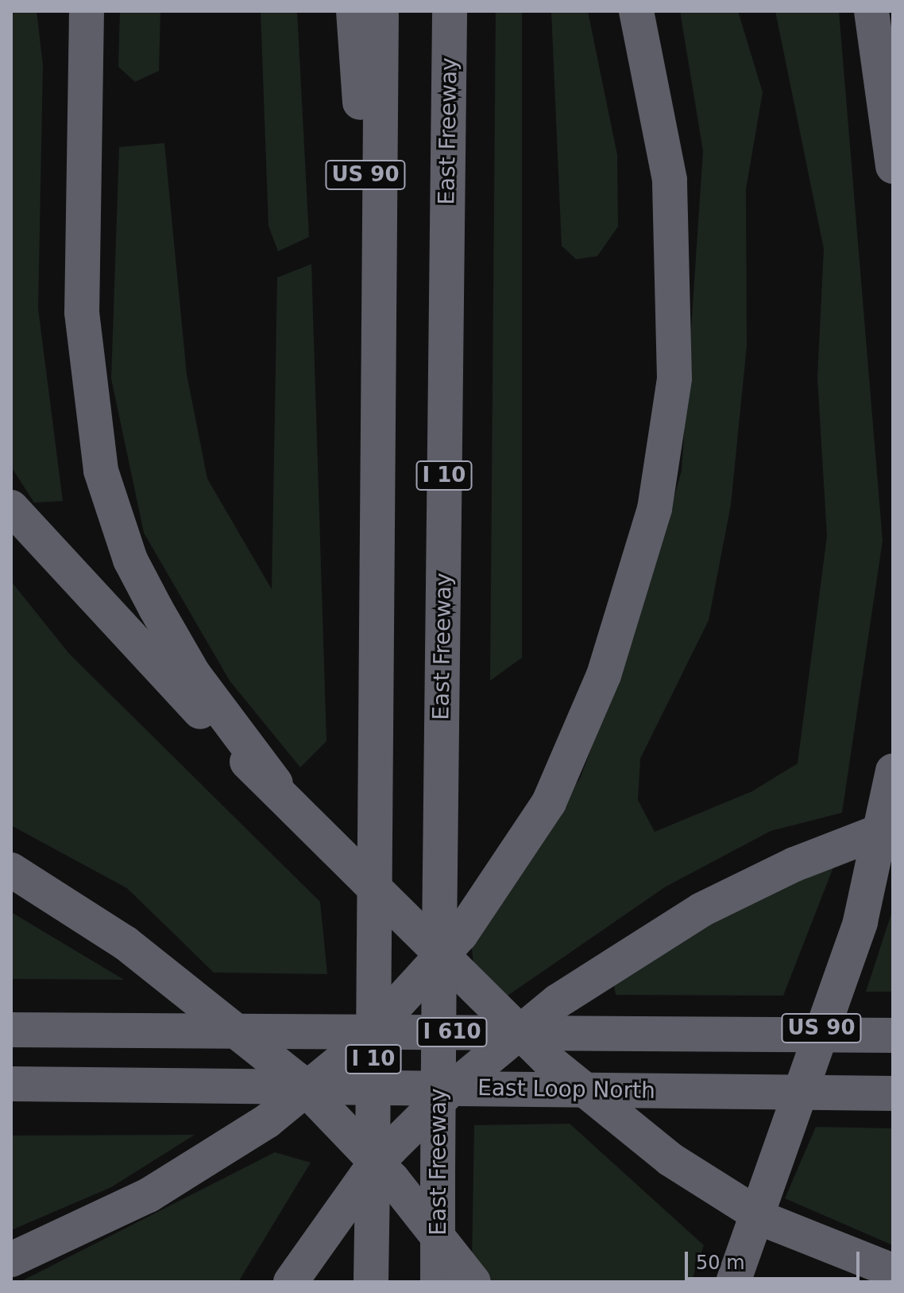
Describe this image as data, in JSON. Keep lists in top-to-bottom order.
{
  "streets": {
    "highway": [
      "East Freeway",
      "US 90",
      "I 10",
      "I 610",
      "East Loop North"
    ]
  },
  "crossings": [
    ["US 90", "I 10"]
  ],
  "scale_bar": "50 m"
}
